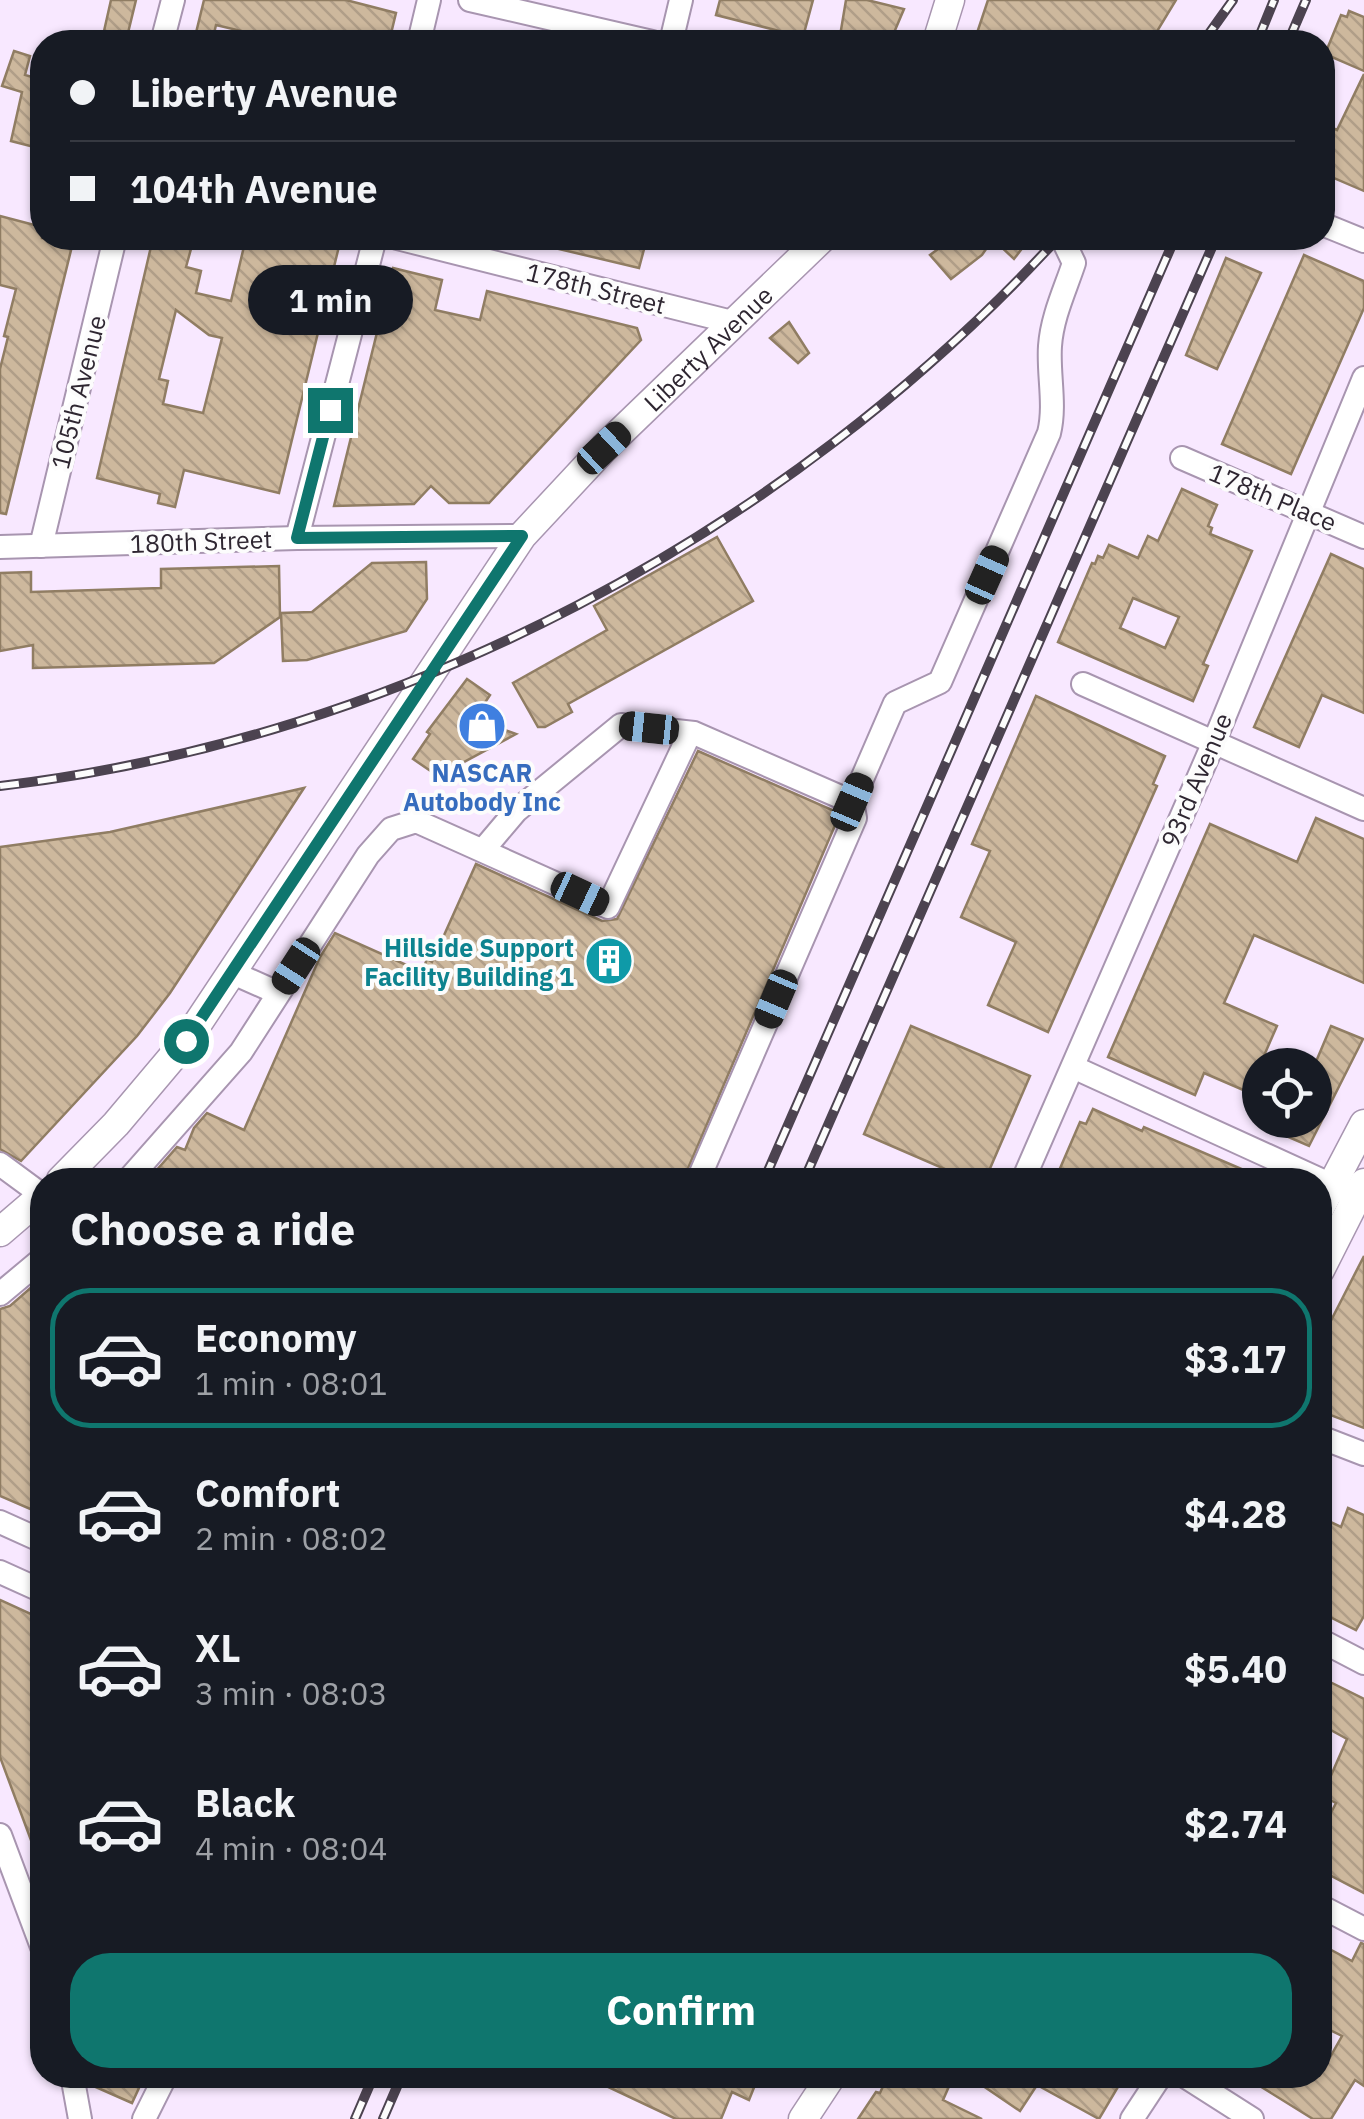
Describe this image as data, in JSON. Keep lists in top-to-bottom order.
{
  "streets": {
    "main road": ["Liberty Avenue"],
    "street": [
      "178th Street",
      "105th Avenue",
      "178th Place",
      "180th Street",
      "93rd Avenue"
    ]
  },
  "crossings": [
    ["178th Street", "Liberty Avenue"],
    ["Liberty Avenue", "180th Street"],
    ["105th Avenue", "180th Street"],
    ["178th Place", "93rd Avenue"]
  ],
  "places": {
    "shop": ["NASCAR Autobody Inc"],
    "building": ["Hillside Support Facility Building 1"]
  },
  "page": {
    "banner": ["Liberty Avenue", "104th Avenue"],
    "bubble": "1 min",
    "heading": "Choose a ride",
    "list": [
      {
        "name": "Economy",
        "note": "1 min · 08:01",
        "value": "$3.17"
      },
      {
        "name": "Comfort",
        "note": "2 min · 08:02",
        "value": "$4.28"
      },
      {
        "name": "XL",
        "note": "3 min · 08:03",
        "value": "$5.40"
      },
      {
        "name": "Black",
        "note": "4 min · 08:04",
        "value": "$2.74"
      }
    ],
    "buttons": "Confirm"
  }
}
